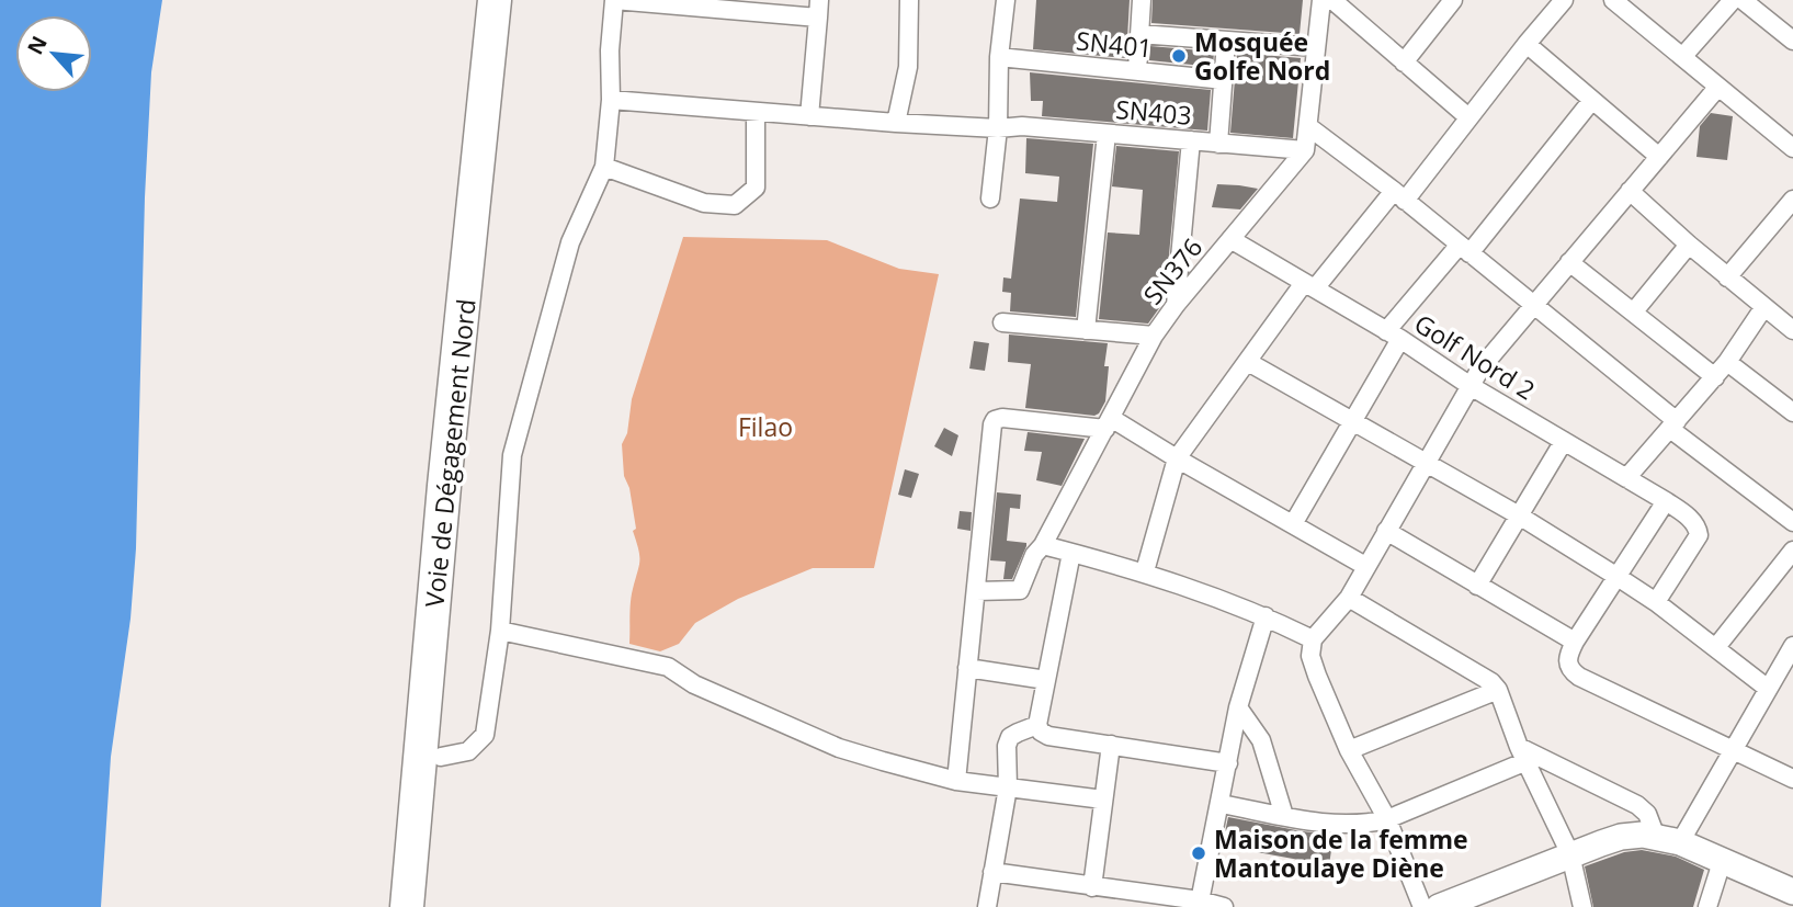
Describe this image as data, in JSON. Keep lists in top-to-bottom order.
{
  "streets": {
    "highway": ["Voie de Dégagement Nord"],
    "street": [
      "SN401",
      "SN403",
      "SN376",
      "Golf Nord 2"
    ]
  },
  "crossings": [
    ["SN403", "SN376"],
    ["SN376", "Golf Nord 2"]
  ],
  "parks": ["Filao"],
  "places": ["Mosquée Golfe Nord", "Maison de la femme Mantoulaye Diène"],
  "north": "top left"
}
